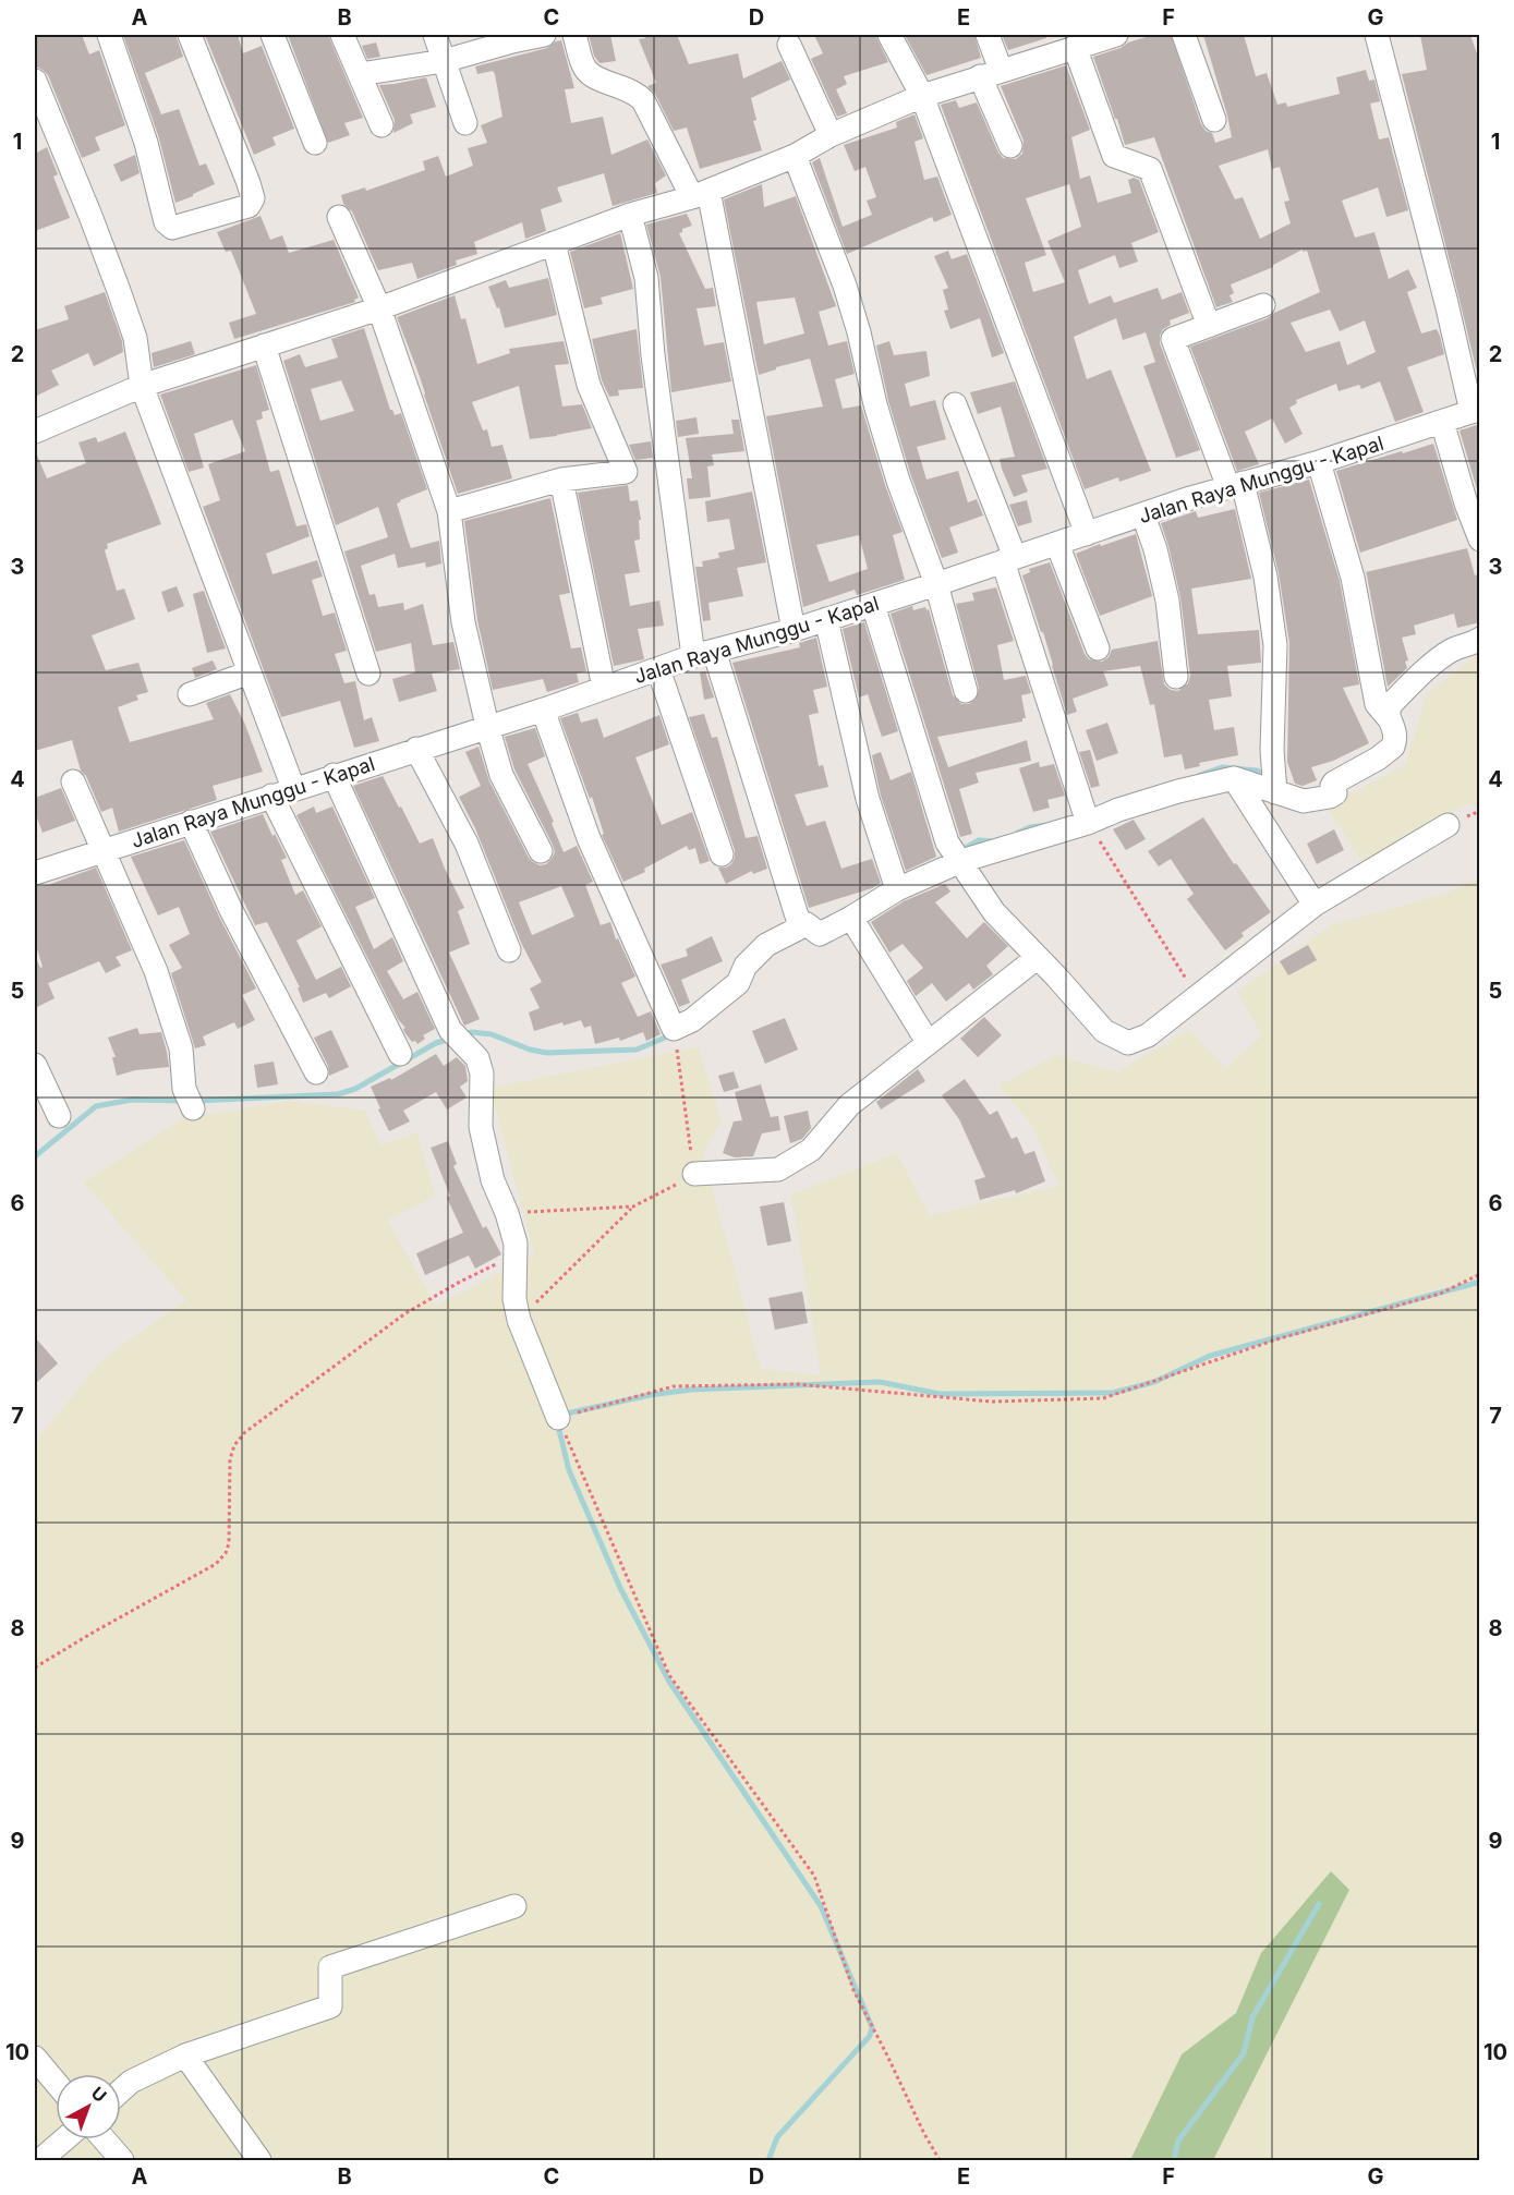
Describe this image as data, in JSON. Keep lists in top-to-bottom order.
{
  "streets": {
    "street": ["Jalan Raya Munggu - Kapal"]
  },
  "north": "top right",
  "grid": {
    "columns": [
      "A",
      "B",
      "C",
      "D",
      "E",
      "F",
      "G"
    ],
    "rows": [
      "1",
      "2",
      "3",
      "4",
      "5",
      "6",
      "7",
      "8",
      "9",
      "10"
    ]
  }
}
